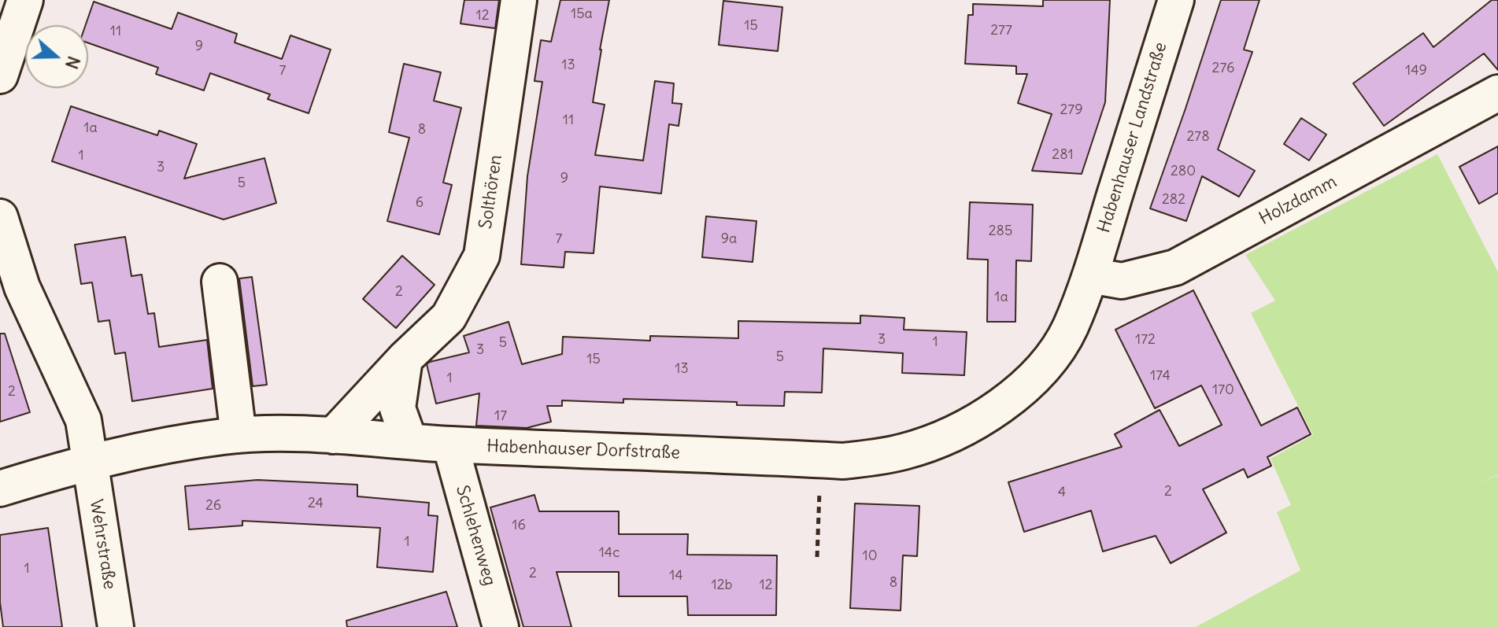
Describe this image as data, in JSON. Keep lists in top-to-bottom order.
{
  "streets": {
    "street": [
      "Habenhauser Landstraße",
      "Solthören",
      "Holzdamm",
      "Habenhauser Dorfstraße",
      "Schlehenweg",
      "Wehrstraße"
    ]
  },
  "crossings": [
    ["Habenhauser Landstraße", "Holzdamm"],
    ["Habenhauser Landstraße", "Habenhauser Dorfstraße"],
    ["Solthören", "Habenhauser Dorfstraße"],
    ["Holzdamm", "Habenhauser Dorfstraße"],
    ["Habenhauser Dorfstraße", "Schlehenweg"],
    ["Habenhauser Dorfstraße", "Wehrstraße"]
  ],
  "house_numbers": [
    "15a",
    "12",
    "15",
    "277",
    "11",
    "9",
    "13",
    "276",
    "7",
    "149",
    "279",
    "11",
    "1a",
    "8",
    "278",
    "281",
    "1",
    "3",
    "280",
    "9",
    "5",
    "282",
    "6",
    "285",
    "7",
    "9a",
    "2",
    "1a",
    "3",
    "172",
    "1",
    "5",
    "3",
    "5",
    "15",
    "13",
    "174",
    "1",
    "170",
    "2",
    "17",
    "2",
    "4",
    "24",
    "26",
    "16",
    "1",
    "14c",
    "10",
    "1",
    "2",
    "14",
    "8",
    "12b",
    "12"
  ],
  "north": "right"
}
